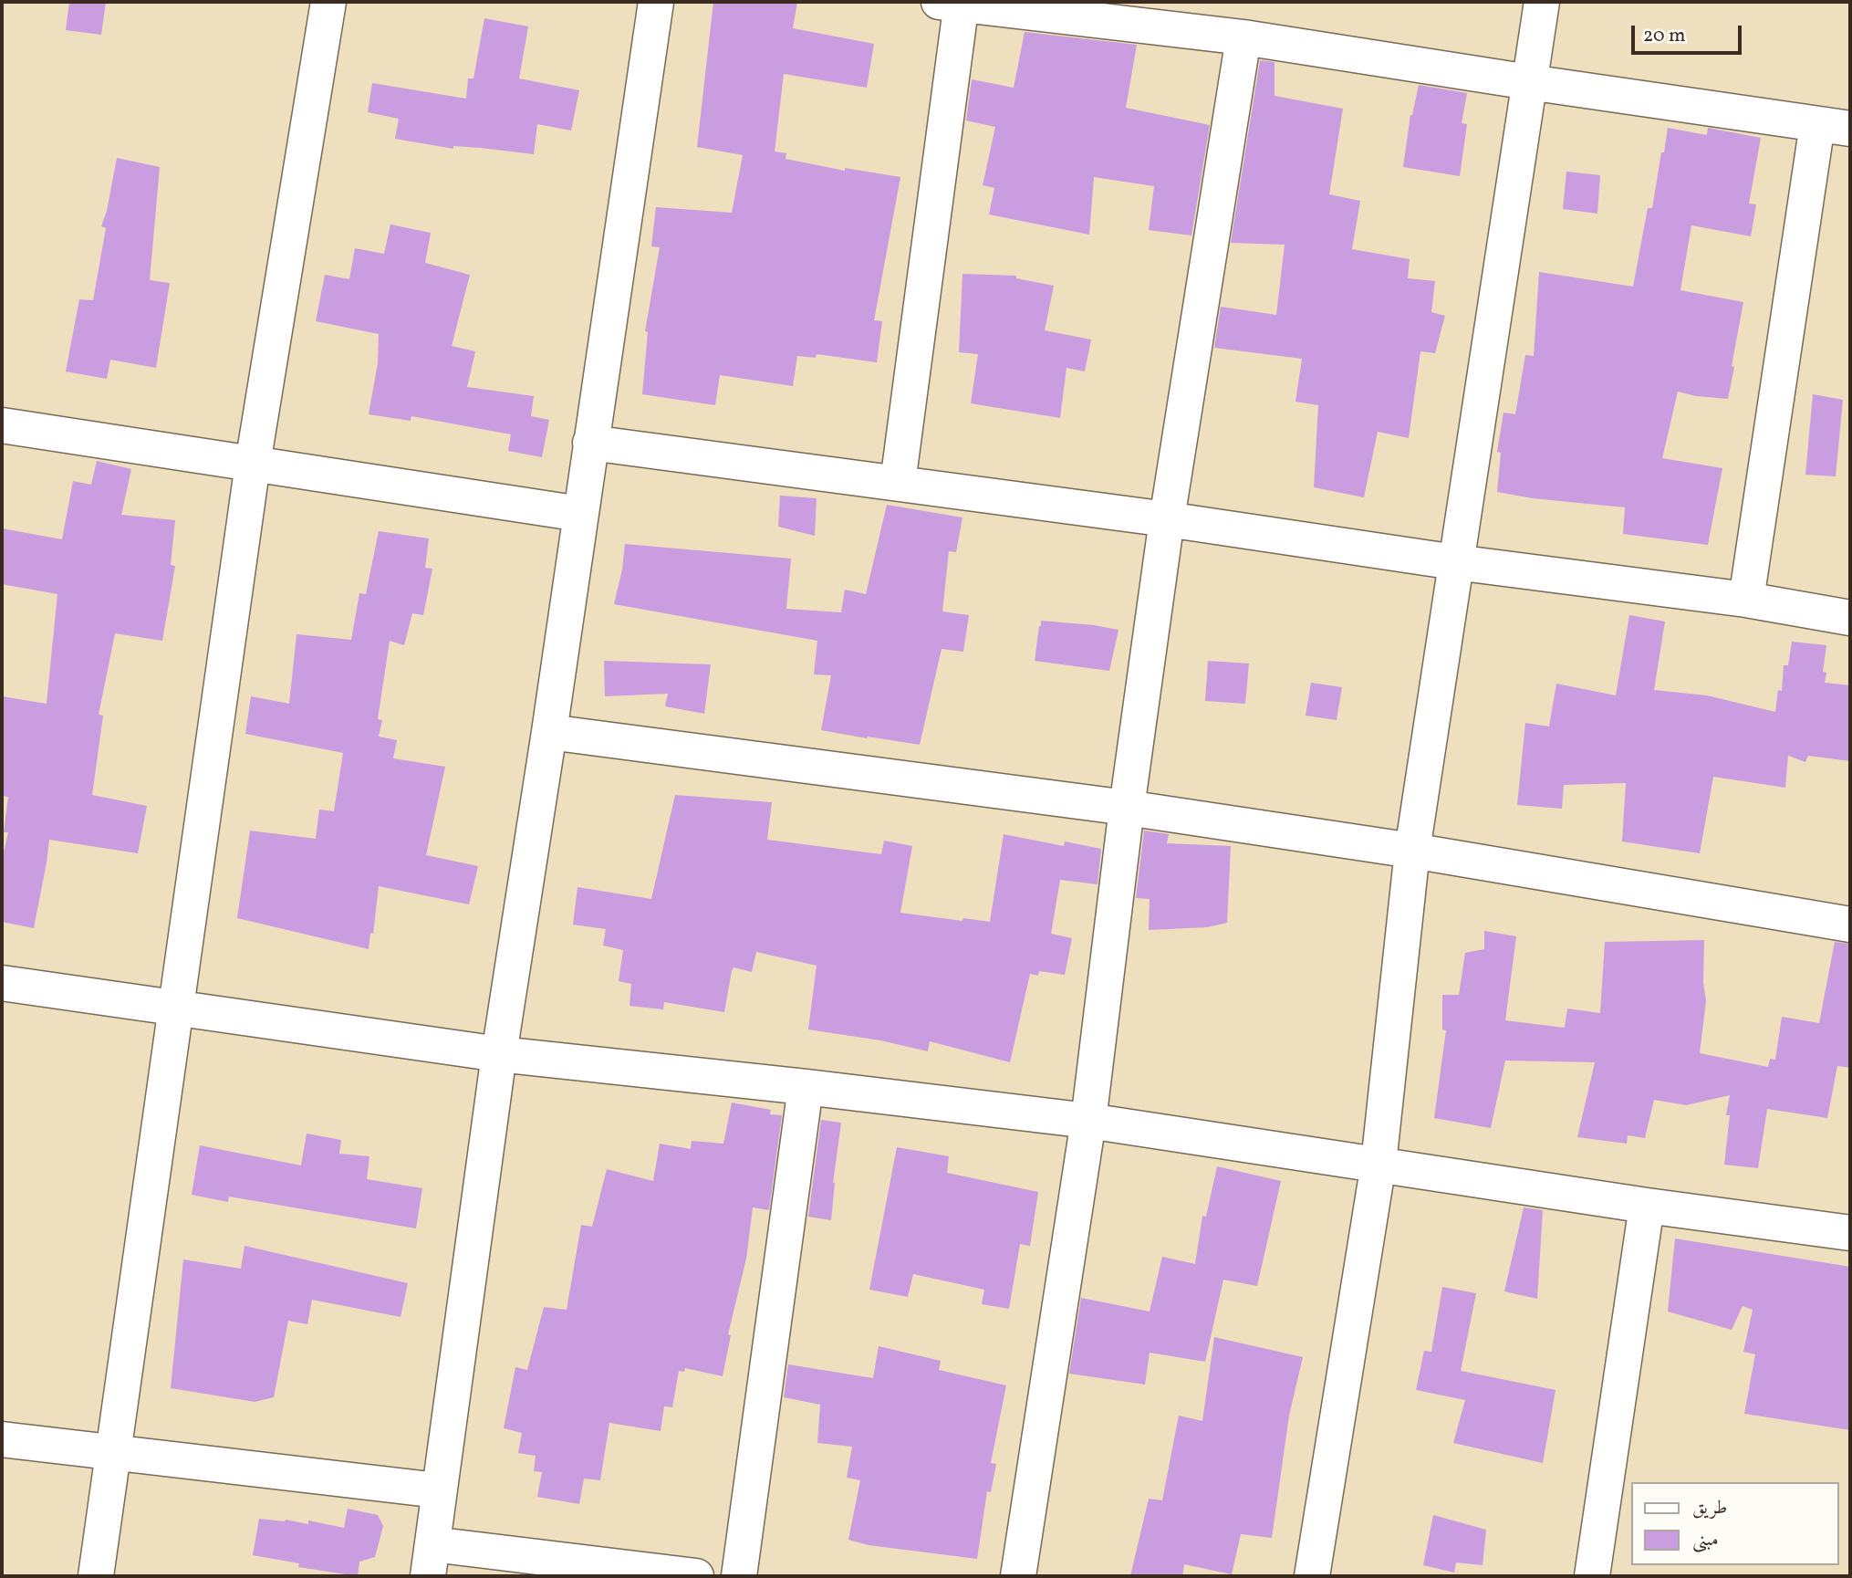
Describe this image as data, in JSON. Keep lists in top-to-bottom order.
{
  "legend": ["طريق", "مبنى"],
  "scale_bar": "20 m"
}
